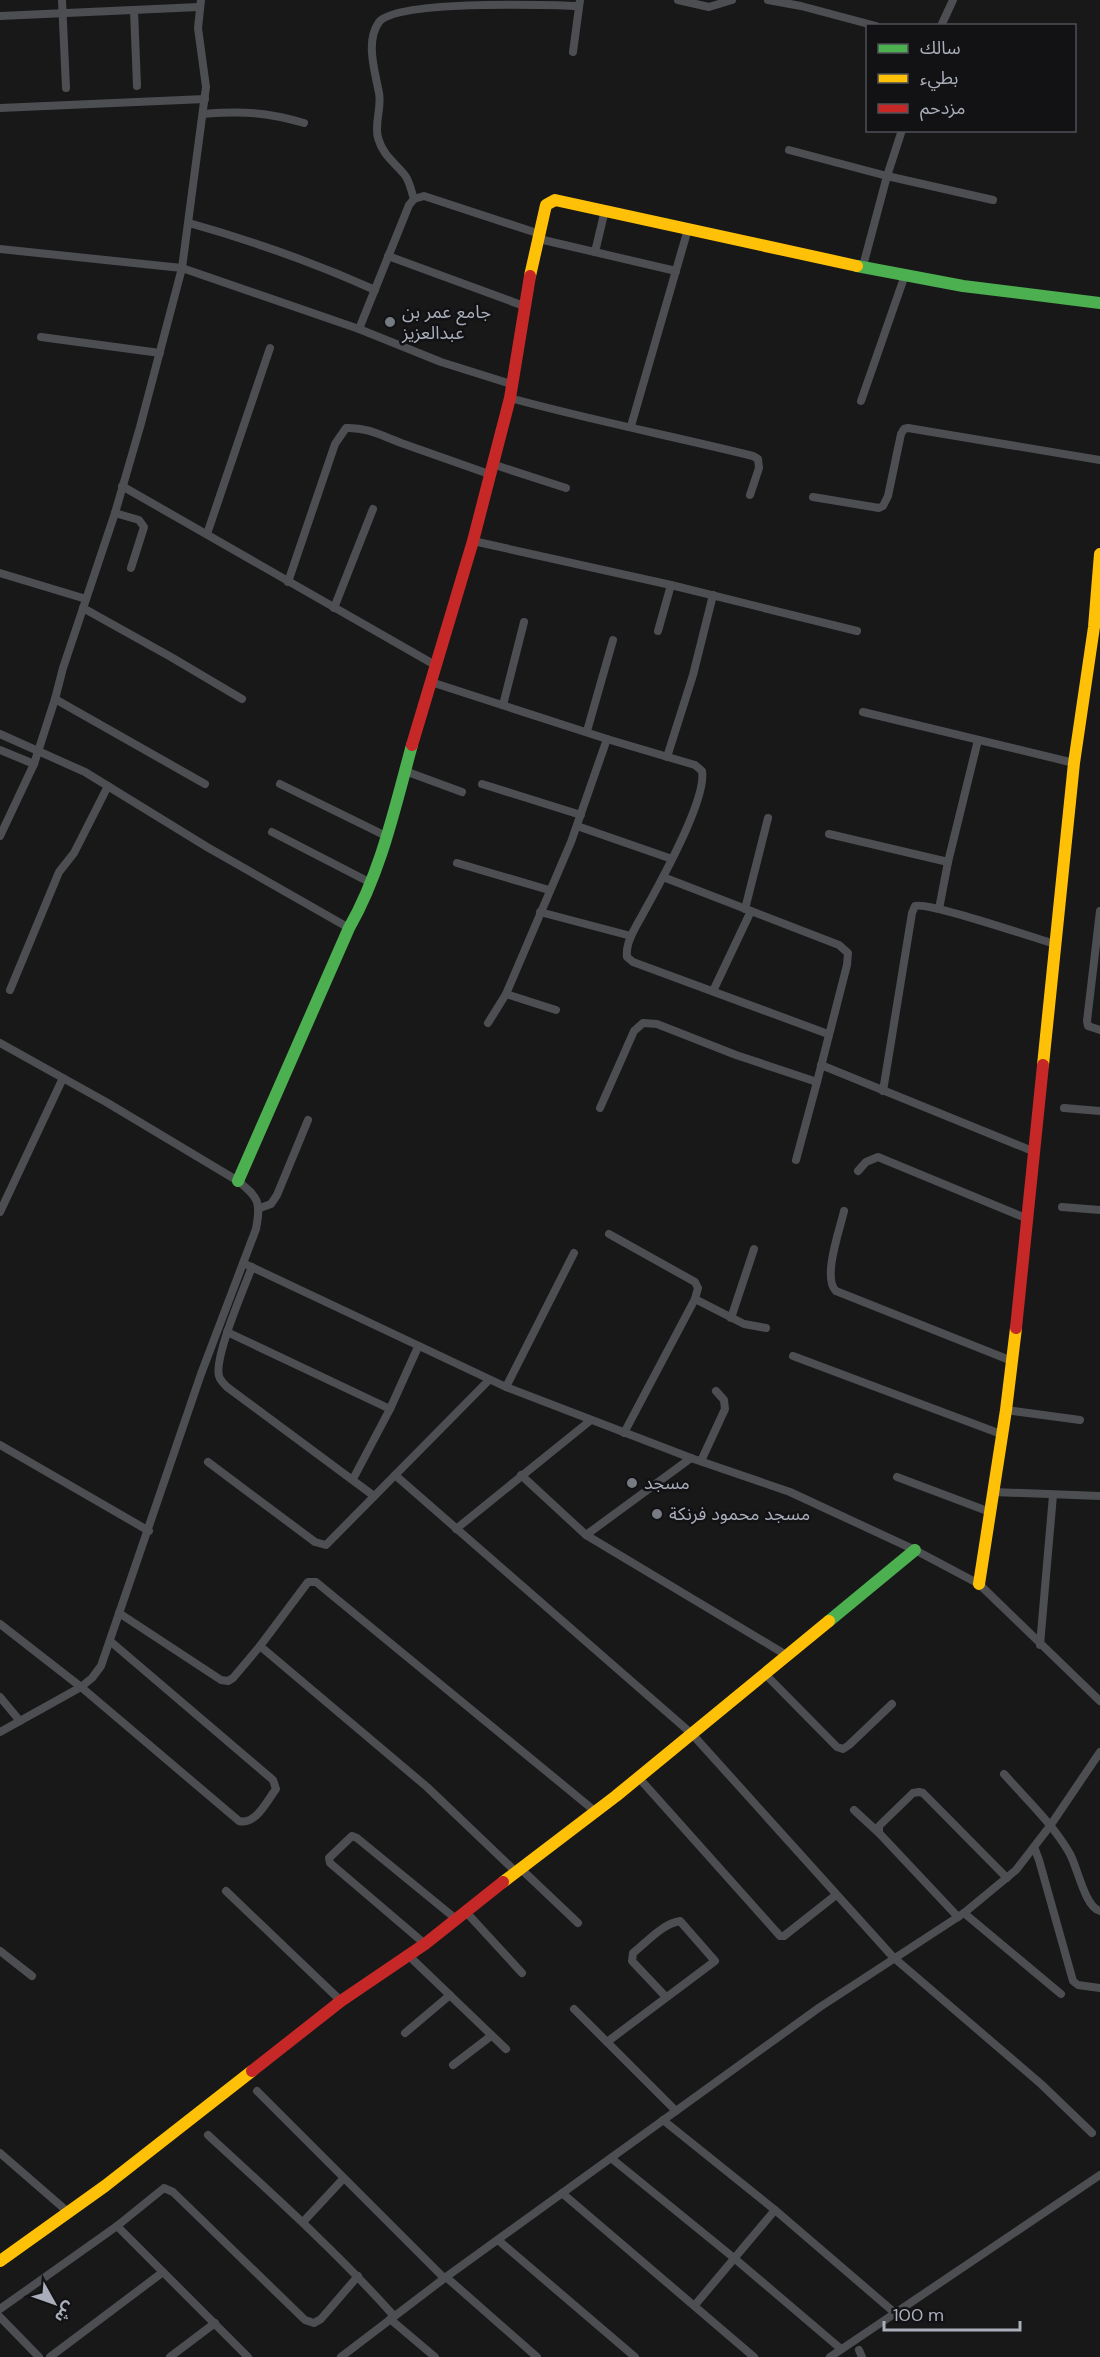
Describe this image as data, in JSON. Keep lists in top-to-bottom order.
{
  "places": ["جامع عمر بن عبدالعزيز", "مسجد", "مسجد محمود فرنكة"],
  "legend": ["سالك", "بطيء", "مزدحم"],
  "scale_bar": "100 m",
  "north": "bottom right"
}
